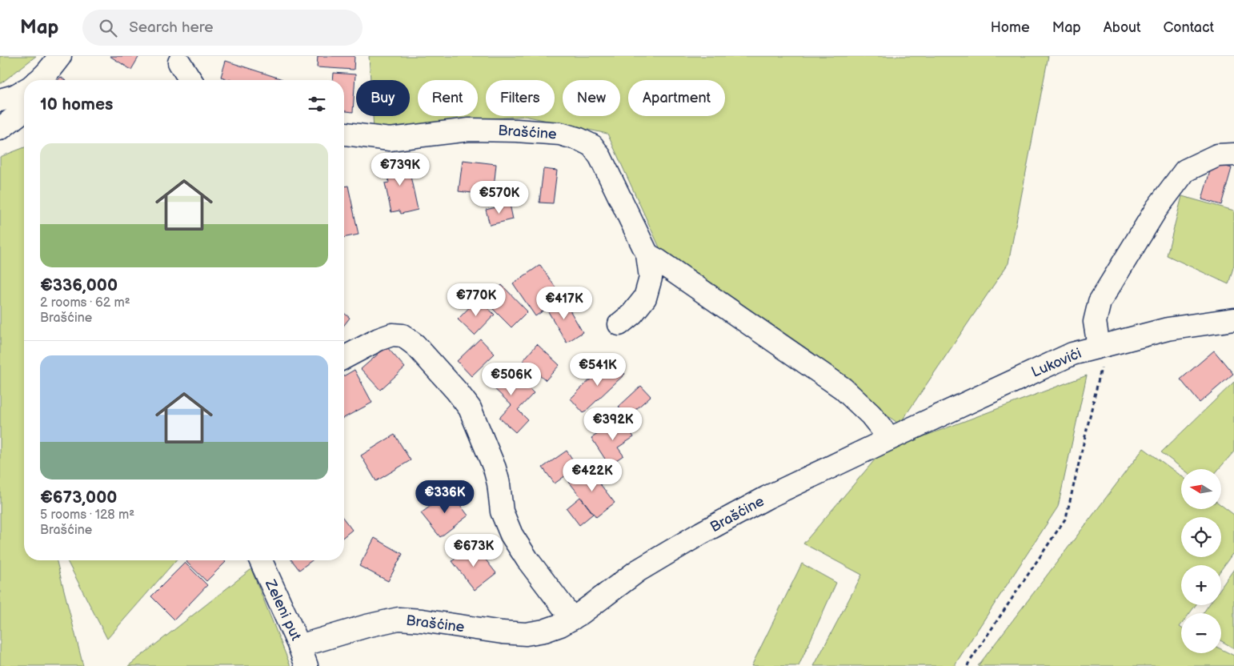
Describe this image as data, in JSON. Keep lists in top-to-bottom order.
{
  "streets": {
    "street": ["Brašćine", "Lukovići", "Zeleni put"]
  },
  "crossings": [
    ["Brašćine", "Lukovići"],
    ["Brašćine", "Zeleni put"]
  ],
  "north": "left",
  "page": {
    "header": "Map",
    "search": "Search here",
    "nav": [
      "Home",
      "Map",
      "About",
      "Contact"
    ],
    "chip": [
      "Buy",
      "Rent",
      "Filters",
      "New",
      "Apartment"
    ],
    "heading": "10 homes",
    "list": [
      {
        "name": "€336,000",
        "note": "2 rooms · 62 m² · Brašćine"
      },
      {
        "name": "€673,000",
        "note": "5 rooms · 128 m² · Brašćine"
      }
    ],
    "price": [
      "€739K",
      "€570K",
      "€770K",
      "€417K",
      "€541K",
      "€506K",
      "€392K",
      "€422K",
      "€336K",
      "€673K"
    ],
    "map_buttons": ["+", "−"]
  }
}
